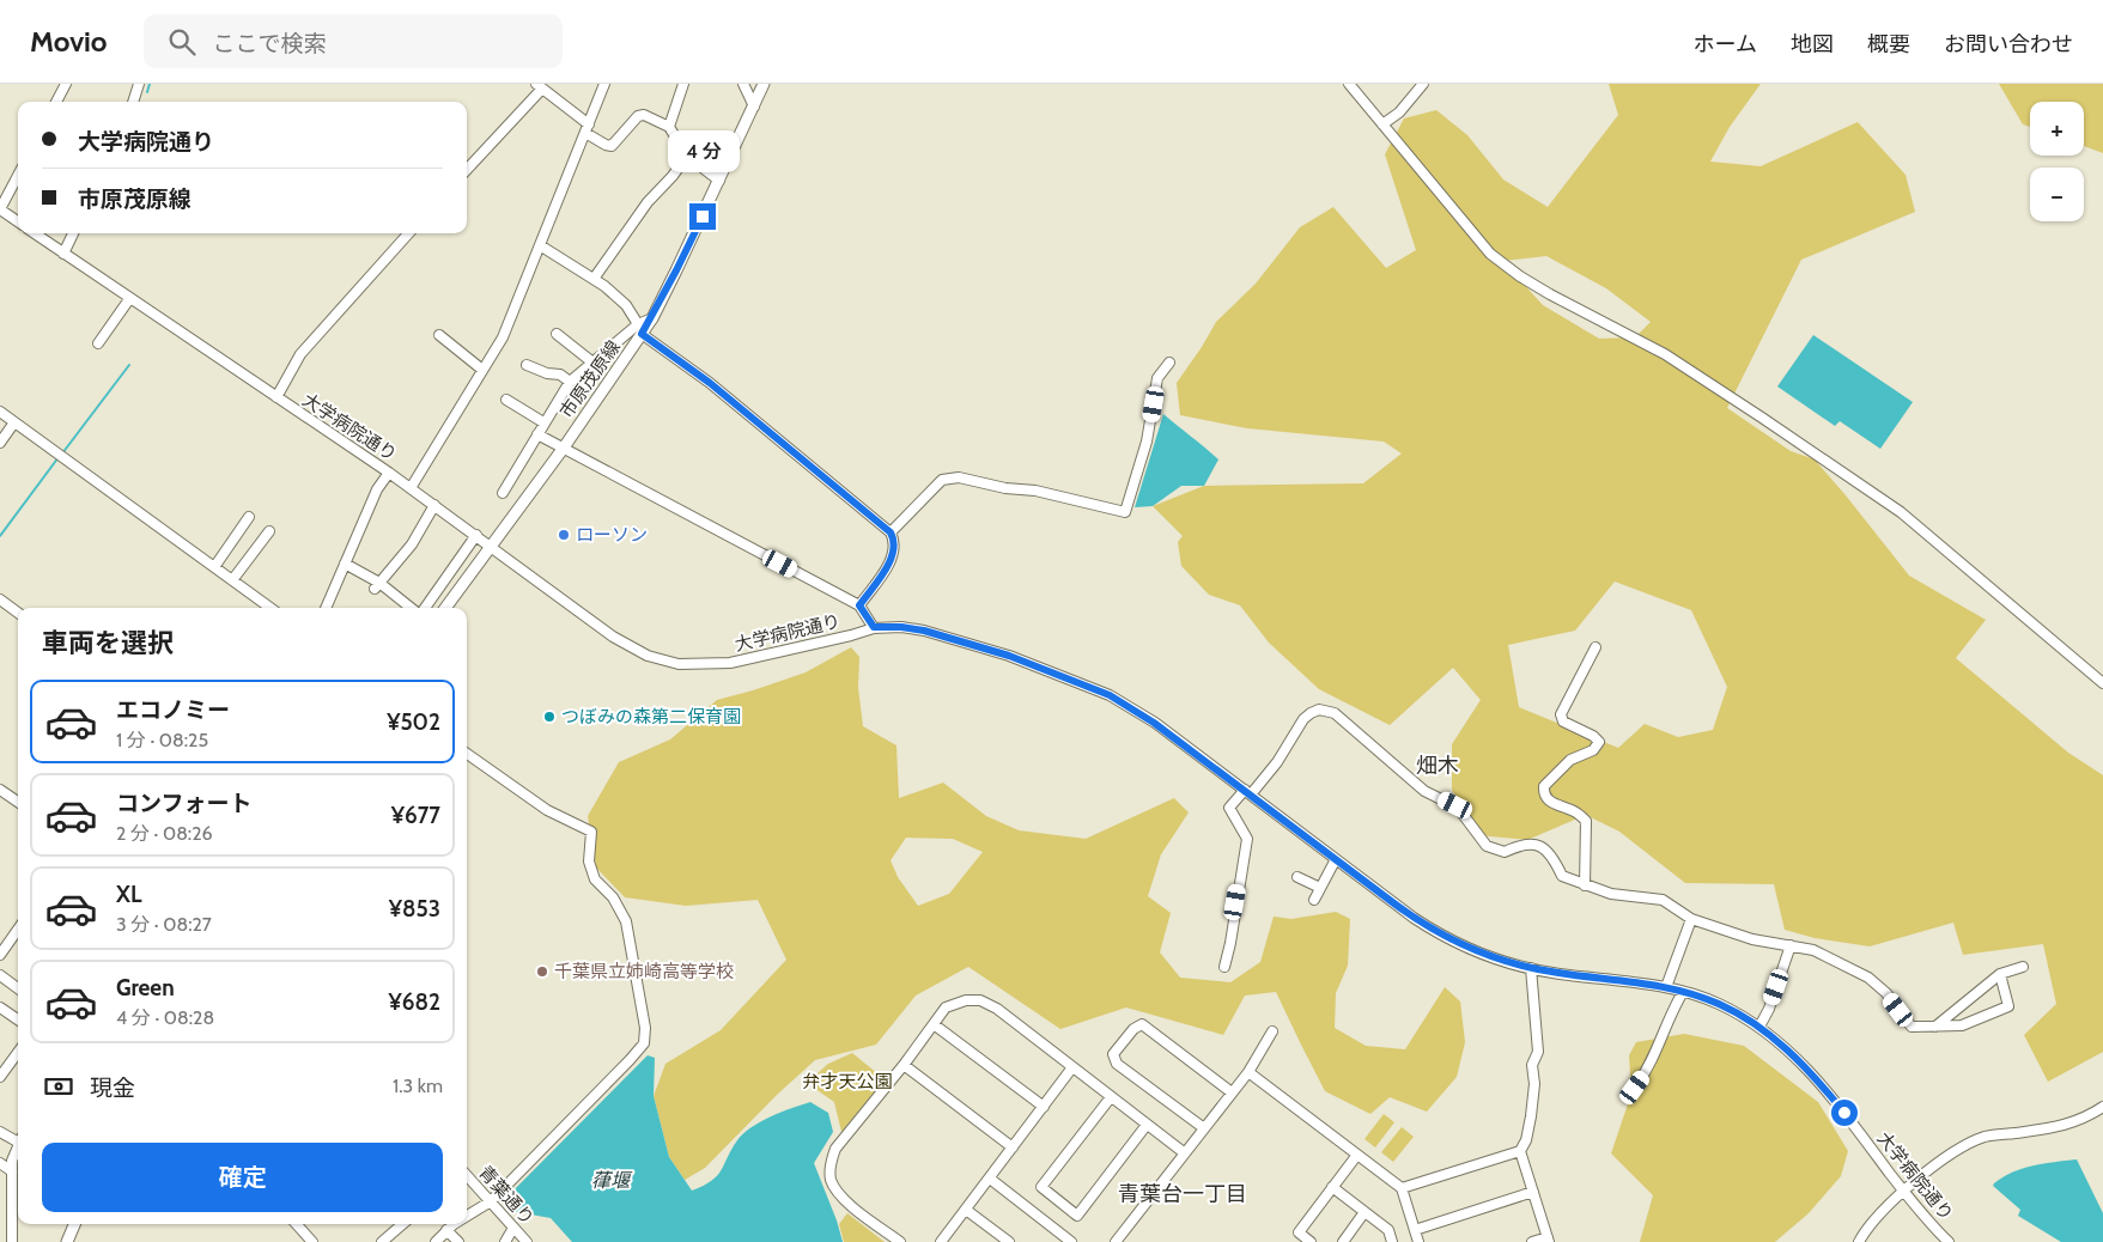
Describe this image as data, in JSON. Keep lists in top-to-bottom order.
{
  "streets": {
    "main road": ["市原茂原線"],
    "street": ["大学病院通り", "青葉通り"]
  },
  "crossings": [
    ["市原茂原線", "大学病院通り"]
  ],
  "districts": ["畑木", "青葉台一丁目"],
  "water": ["葎堰"],
  "parks": ["弁才天公園"],
  "places": ["ローソン", "つぼみの森第二保育園", "千葉県立姉崎高等学校"],
  "page": {
    "header": "Movio",
    "search": "ここで検索",
    "nav": [
      "ホーム",
      "地図",
      "概要",
      "お問い合わせ"
    ],
    "map_buttons": ["+", "−"],
    "banner": ["大学病院通り", "市原茂原線"],
    "bubble": "4 分",
    "heading": "車両を選択",
    "list": [
      {
        "name": "エコノミー",
        "note": "1 分 · 08:25",
        "value": "¥502"
      },
      {
        "name": "コンフォート",
        "note": "2 分 · 08:26",
        "value": "¥677"
      },
      {
        "name": "XL",
        "note": "3 分 · 08:27",
        "value": "¥853"
      },
      {
        "name": "Green",
        "note": "4 分 · 08:28",
        "value": "¥682"
      }
    ],
    "pay": ["現金", "1.3 km"],
    "buttons": "確定"
  }
}
